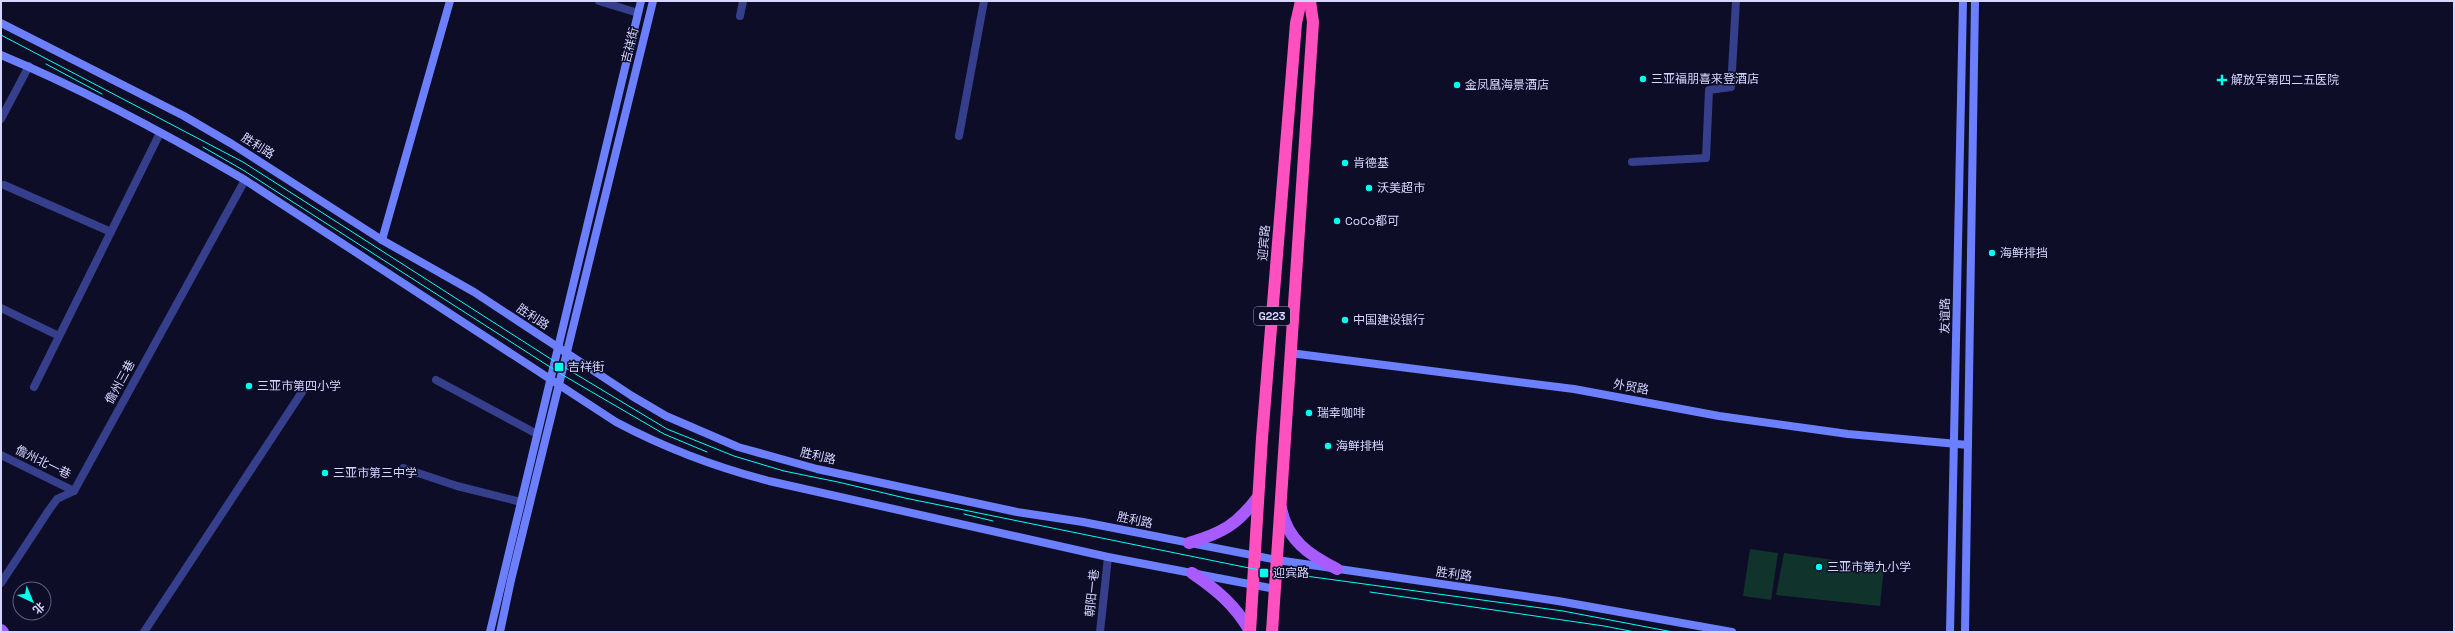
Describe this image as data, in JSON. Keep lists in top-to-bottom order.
{
  "streets": {
    "highway": ["迎宾路", "G223"],
    "main road": [
      "吉祥街",
      "胜利路",
      "友谊路",
      "外贸路"
    ],
    "street": ["儋州三巷", "儋州北一巷", "朝阳一巷"]
  },
  "crossings": [
    ["吉祥街", "胜利路"],
    ["胜利路", "迎宾路"],
    ["胜利路", "G223"],
    ["G223", "外贸路"],
    ["友谊路", "外贸路"],
    ["儋州三巷", "儋州北一巷"]
  ],
  "places": {
    "other": [
      "三亚福朋喜来登酒店",
      "金凤凰海景酒店",
      "肯德基",
      "沃美超市",
      "CoCo都可",
      "海鲜排挡",
      "中国建设银行",
      "三亚市第四小学",
      "瑞幸咖啡",
      "海鲜排档",
      "三亚市第三中学",
      "三亚市第九小学"
    ],
    "health": ["解放军第四二五医院"],
    "transit": ["吉祥街", "迎宾路"]
  },
  "north": "bottom right"
}
